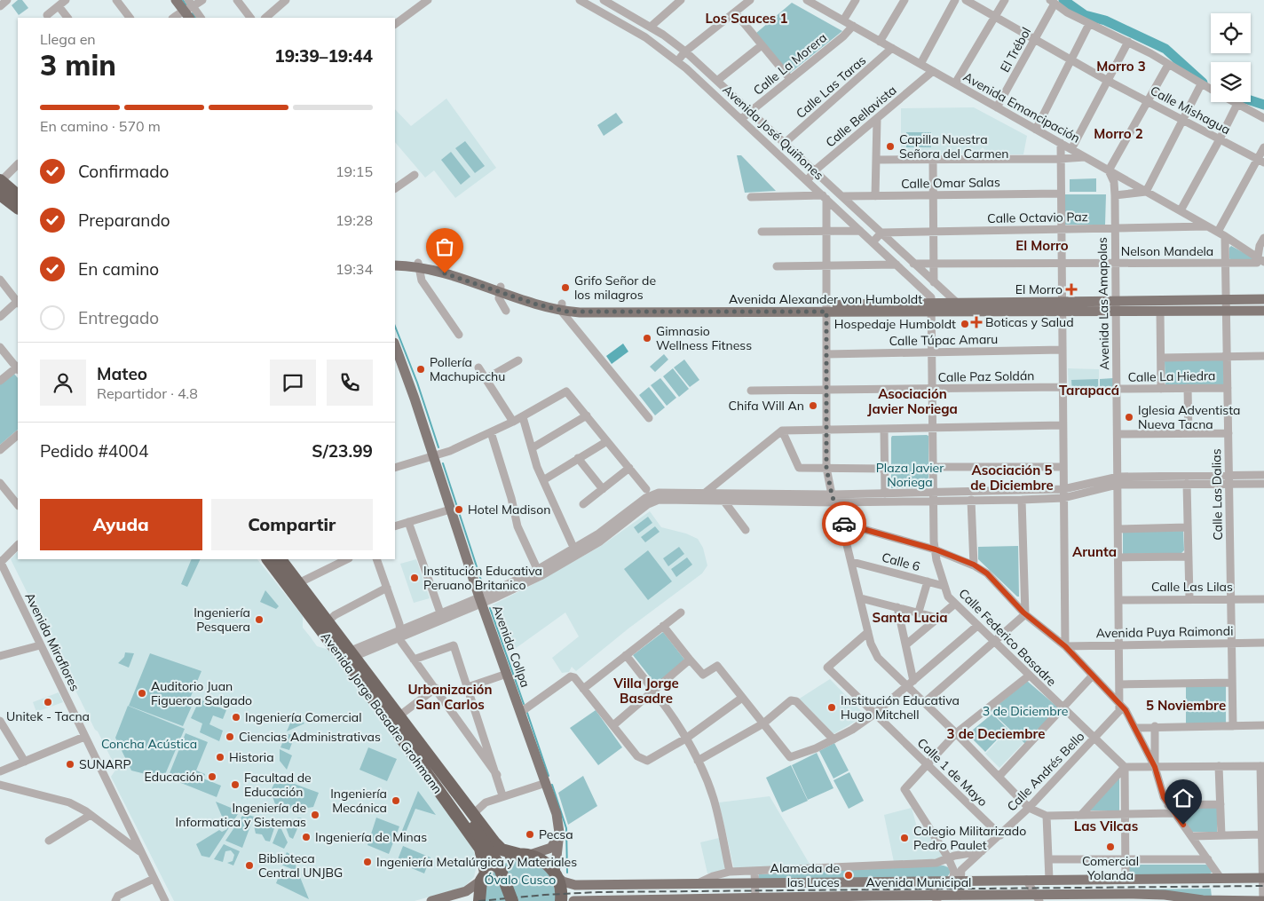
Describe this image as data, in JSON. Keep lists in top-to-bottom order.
{
  "streets": {
    "highway": ["Avenida Jorge Basadre Grohmann"],
    "main road": ["Avenida Alexander von Humboldt", "Avenida Collpa", "Avenida Municipal"],
    "street": [
      "El Trébol",
      "Calle La Morera",
      "Calle Las Taras",
      "Avenida Emancipación",
      "Calle Mishagua",
      "Calle Bellavista",
      "Avenida José Quiñones",
      "Calle Omar Salas",
      "Calle Octavio Paz",
      "Nelson Mandela",
      "Avenida Las Amapolas",
      "Calle Túpac Amaru",
      "Calle Paz Soldán",
      "Calle La Hiedra",
      "Calle Las Dalias",
      "Calle 6",
      "Calle Las Lilas",
      "Avenida Puya Raimondi",
      "Calle Federico Basadre",
      "Avenida Miraflores",
      "Calle Andrés Bello",
      "Calle 1 de Mayo"
    ]
  },
  "crossings": [
    ["El Trébol", "Avenida Emancipación"],
    ["El Trébol", "Calle Mishagua"],
    ["Calle La Morera", "Avenida Emancipación"],
    ["Calle La Morera", "Avenida José Quiñones"],
    ["Calle Las Taras", "Avenida Emancipación"],
    ["Calle Las Taras", "Avenida José Quiñones"],
    ["Avenida Emancipación", "Calle Bellavista"],
    ["Avenida Emancipación", "Calle Octavio Paz"],
    ["Avenida Emancipación", "Nelson Mandela"],
    ["Avenida Emancipación", "Avenida Las Amapolas"],
    ["Avenida Emancipación", "Calle Las Dalias"],
    ["Calle Bellavista", "Avenida José Quiñones"],
    ["Avenida José Quiñones", "Calle Omar Salas"],
    ["Avenida José Quiñones", "Calle Octavio Paz"],
    ["Avenida José Quiñones", "Nelson Mandela"],
    ["Avenida José Quiñones", "Avenida Alexander von Humboldt"],
    ["Avenida José Quiñones", "Calle Federico Basadre"],
    ["Calle Octavio Paz", "Avenida Las Amapolas"],
    ["Nelson Mandela", "Avenida Las Amapolas"],
    ["Nelson Mandela", "Calle Las Dalias"],
    ["Avenida Alexander von Humboldt", "Avenida Las Amapolas"],
    ["Avenida Alexander von Humboldt", "Calle Las Dalias"],
    ["Avenida Alexander von Humboldt", "Calle Federico Basadre"],
    ["Avenida Las Amapolas", "Calle La Hiedra"],
    ["Avenida Las Amapolas", "Calle Las Lilas"],
    ["Avenida Las Amapolas", "Avenida Puya Raimondi"],
    ["Avenida Las Amapolas", "Calle Andrés Bello"],
    ["Calle Túpac Amaru", "Calle Federico Basadre"],
    ["Calle Paz Soldán", "Calle Federico Basadre"],
    ["Calle La Hiedra", "Calle Las Dalias"],
    ["Calle Las Dalias", "Calle Las Lilas"],
    ["Calle Las Dalias", "Avenida Puya Raimondi"],
    ["Calle 6", "Calle Federico Basadre"],
    ["Calle Federico Basadre", "Calle Andrés Bello"],
    ["Avenida Collpa", "Avenida Municipal"],
    ["Calle Andrés Bello", "Calle 1 de Mayo"],
    ["Calle Andrés Bello", "Avenida Municipal"]
  ],
  "districts": [
    "Los Sauces 1",
    "Morro 3",
    "Morro 2",
    "El Morro",
    "Tarapacá",
    "Asociación Javier Noriega",
    "Asociación 5 de Diciembre",
    "Arunta",
    "Santa Lucia",
    "Villa Jorge Basadre",
    "Urbanización San Carlos",
    "5 Noviembre",
    "3 de Deciembre",
    "Las Vilcas"
  ],
  "parks": [
    "Plaza Javier Noriega",
    "3 de Diciembre",
    "Concha Acústica",
    "Óvalo Cusco"
  ],
  "places": {
    "other": [
      "Capilla Nuestra Señora del Carmen",
      "Grifo Señor de los milagros",
      "Hospedaje Humboldt",
      "Gimnasio Wellness Fitness",
      "Pollería Machupicchu",
      "Chifa Will An",
      "Iglesia Adventista Nueva Tacna",
      "Hotel Madison",
      "Institución Educativa Peruano Britanico",
      "Ingeniería Pesquera",
      "Auditorio Juan Figueroa Salgado",
      "Unitek - Tacna",
      "Institución Educativa Hugo Mitchell",
      "Ingeniería Comercial",
      "Ciencias Administrativas",
      "Historia",
      "SUNARP",
      "Educación",
      "Facultad de Educación",
      "Ingeniería Mecánica",
      "Ingeniería de Informatica y Sistemas",
      "Pecsa",
      "Ingeniería de Minas",
      "Colegio Militarizado Pedro Paulet",
      "Comercial Yolanda",
      "Ingeniería Metalúrgica y Materiales",
      "Biblioteca Central UNJBG",
      "Alameda de las Luces"
    ],
    "health": ["El Morro", "Boticas y Salud"]
  },
  "page": {
    "heading": ["3 min", "Llega en", "19:39–19:44"],
    "panel": [
      "Mateo",
      "Repartidor · 4.8",
      "Pedido #4004",
      "S/23.99"
    ],
    "bar": "En camino · 570 m",
    "list": [
      ["Confirmado", "19:15"],
      ["Preparando", "19:28"],
      ["En camino", "19:34"],
      "Entregado"
    ],
    "buttons": ["Ayuda", "Compartir"]
  }
}
